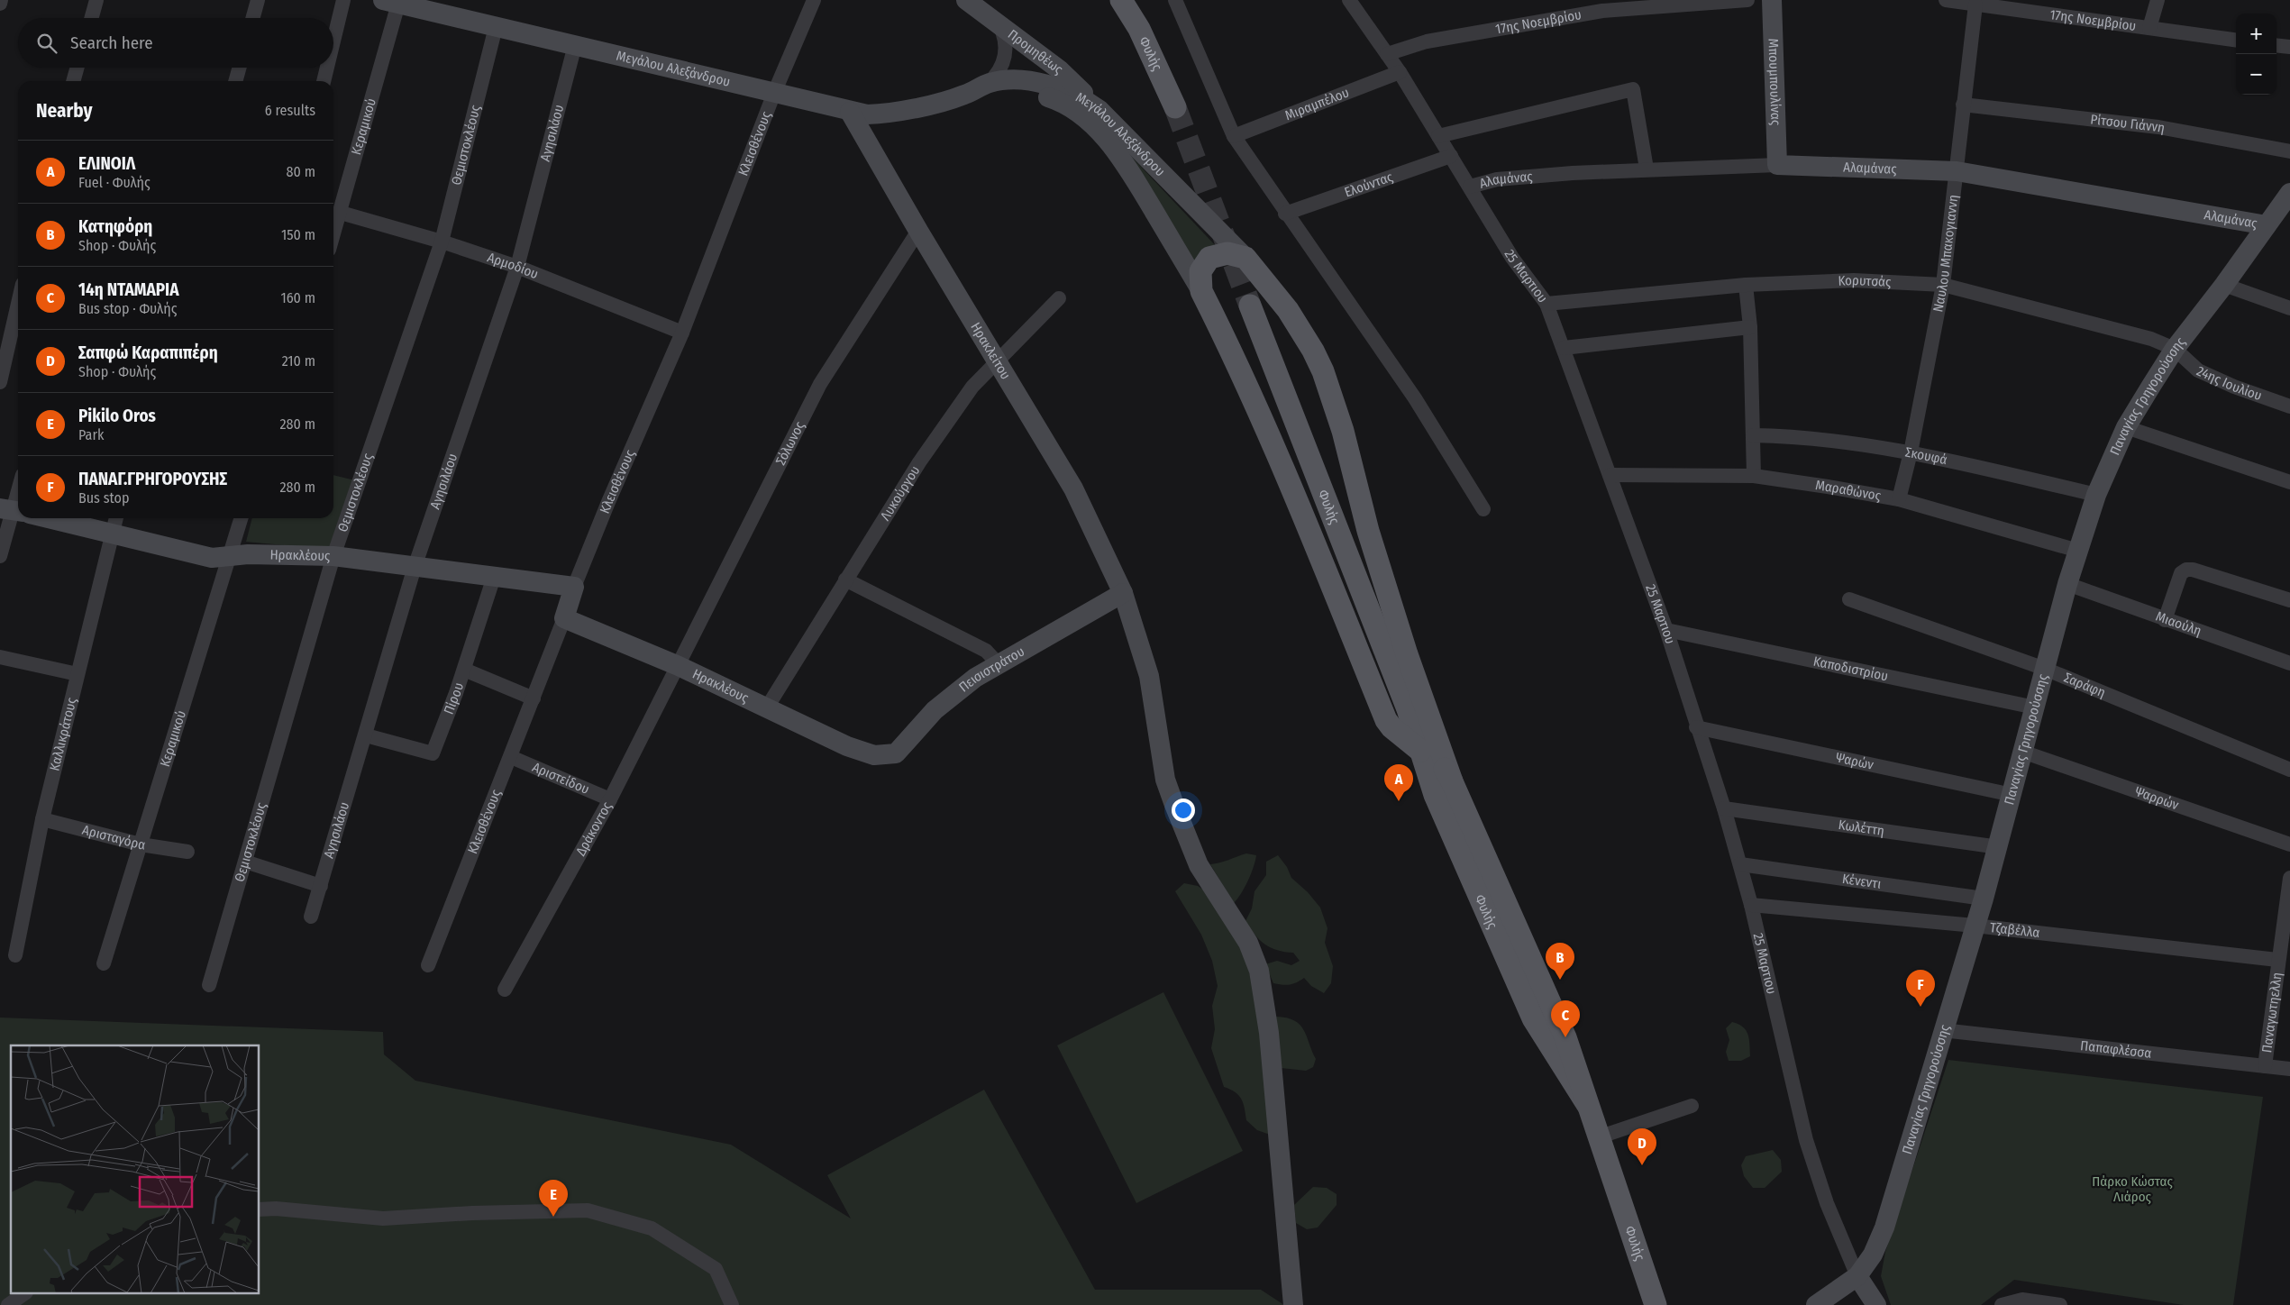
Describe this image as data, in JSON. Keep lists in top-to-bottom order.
{
  "streets": {
    "main road": ["Φυλής"],
    "street": [
      "17ης Νοεμβρίου",
      "Προμηθέως",
      "Μεγάλου Αλεξάνδρου",
      "Μπουμπουλίνας",
      "Μιραμπέλου",
      "Ρίτσου Γιάννη",
      "Κεραμικού",
      "Αγησιλάου",
      "Κλεισθένους",
      "Θεμιστοκλέους",
      "Αλαμάνας",
      "Ελούντας",
      "Ναυλου Μπακογιαννη",
      "Αρμοδίου",
      "25 Μαρτιου",
      "Κορυτσάς",
      "Ηρακλείτου",
      "24ης Ιουλίου",
      "Παναγίας Γρηγορούσσης",
      "Σόλωνος",
      "Σκουφά",
      "Μαραθώνος",
      "Λυκούργου",
      "Ηρακλέους",
      "Μιαούλη",
      "Πεισιστράτου",
      "Καποδιστρίου",
      "Σαράφη",
      "Πίρου",
      "Καλλικράτους",
      "Ψαρών",
      "Αριστείδου",
      "Ψαρρών",
      "Κωλέττη",
      "Δράκοντος",
      "Αρισταγόρα",
      "Κένεντι",
      "Τζαβέλλα",
      "Παναγωτηελλη",
      "Παπαφλέσσα"
    ]
  },
  "crossings": [
    ["17ης Νοεμβρίου", "Ναυλου Μπακογιαννη"],
    ["17ης Νοεμβρίου", "25 Μαρτιου"],
    ["Προμηθέως", "Μεγάλου Αλεξάνδρου"],
    ["Μεγάλου Αλεξάνδρου", "Κεραμικού"],
    ["Μεγάλου Αλεξάνδρου", "Αγησιλάου"],
    ["Μεγάλου Αλεξάνδρου", "Κλεισθένους"],
    ["Μεγάλου Αλεξάνδρου", "Θεμιστοκλέους"],
    ["Μεγάλου Αλεξάνδρου", "Ηρακλείτου"],
    ["Μπουμπουλίνας", "Αλαμάνας"],
    ["Μιραμπέλου", "25 Μαρτιου"],
    ["Ρίτσου Γιάννη", "Ναυλου Μπακογιαννη"],
    ["Κεραμικού", "Αρμοδίου"],
    ["Κεραμικού", "Ηρακλέους"],
    ["Κεραμικού", "Αρισταγόρα"],
    ["Αγησιλάου", "Αρμοδίου"],
    ["Αγησιλάου", "Ηρακλέους"],
    ["Αγησιλάου", "Πίρου"],
    ["Κλεισθένους", "Αρμοδίου"],
    ["Κλεισθένους", "Ηρακλέους"],
    ["Κλεισθένους", "Αριστείδου"],
    ["Θεμιστοκλέους", "Αρμοδίου"],
    ["Θεμιστοκλέους", "Ηρακλέους"],
    ["Αλαμάνας", "Ναυλου Μπακογιαννη"],
    ["Αλαμάνας", "25 Μαρτιου"],
    ["Αλαμάνας", "Παναγίας Γρηγορούσσης"],
    ["Ελούντας", "25 Μαρτιου"],
    ["Ναυλου Μπακογιαννη", "Κορυτσάς"],
    ["Ναυλου Μπακογιαννη", "Σκουφά"],
    ["Ναυλου Μπακογιαννη", "Μαραθώνος"],
    ["25 Μαρτιου", "Κορυτσάς"],
    ["25 Μαρτιου", "Παναγίας Γρηγορούσσης"],
    ["25 Μαρτιου", "Μαραθώνος"],
    ["25 Μαρτιου", "Καποδιστρίου"],
    ["25 Μαρτιου", "Ψαρών"],
    ["25 Μαρτιου", "Κωλέττη"],
    ["25 Μαρτιου", "Κένεντι"],
    ["25 Μαρτιου", "Τζαβέλλα"],
    ["Κορυτσάς", "24ης Ιουλίου"],
    ["Κορυτσάς", "Παναγίας Γρηγορούσσης"],
    ["Ηρακλείτου", "Σόλωνος"],
    ["Ηρακλείτου", "Λυκούργου"],
    ["Ηρακλείτου", "Πεισιστράτου"],
    ["24ης Ιουλίου", "Παναγίας Γρηγορούσσης"],
    ["Παναγίας Γρηγορούσσης", "Σκουφά"],
    ["Παναγίας Γρηγορούσσης", "Μαραθώνος"],
    ["Παναγίας Γρηγορούσσης", "Μιαούλη"],
    ["Παναγίας Γρηγορούσσης", "Καποδιστρίου"],
    ["Παναγίας Γρηγορούσσης", "Σαράφη"],
    ["Παναγίας Γρηγορούσσης", "Ψαρών"],
    ["Παναγίας Γρηγορούσσης", "Ψαρρών"],
    ["Παναγίας Γρηγορούσσης", "Κωλέττη"],
    ["Παναγίας Γρηγορούσσης", "Κένεντι"],
    ["Παναγίας Γρηγορούσσης", "Τζαβέλλα"],
    ["Παναγίας Γρηγορούσσης", "Παπαφλέσσα"],
    ["Σόλωνος", "Ηρακλέους"],
    ["Σόλωνος", "Δράκοντος"],
    ["Λυκούργου", "Ηρακλέους"],
    ["Ηρακλέους", "Πεισιστράτου"],
    ["Ηρακλέους", "Πίρου"],
    ["Ηρακλέους", "Καλλικράτους"],
    ["Ηρακλέους", "Δράκοντος"],
    ["Καλλικράτους", "Αρισταγόρα"],
    ["Αριστείδου", "Δράκοντος"],
    ["Τζαβέλλα", "Παναγωτηελλη"],
    ["Παναγωτηελλη", "Παπαφλέσσα"]
  ],
  "parks": ["Πάρκο Κώστας Λιάρος"],
  "page": {
    "map_buttons": ["+", "−"],
    "search": "Search here",
    "heading": ["Nearby", "6 results"],
    "list": [
      {
        "mark": "A",
        "name": "ΕΛΙΝΟΙΛ",
        "note": "Fuel · Φυλής",
        "value": "80 m"
      },
      {
        "mark": "B",
        "name": "Κατηφόρη",
        "note": "Shop · Φυλής",
        "value": "150 m"
      },
      {
        "mark": "C",
        "name": "14η ΝΤΑΜΑΡΙΑ",
        "note": "Bus stop · Φυλής",
        "value": "160 m"
      },
      {
        "mark": "D",
        "name": "Σαπφώ Καραπιπέρη",
        "note": "Shop · Φυλής",
        "value": "210 m"
      },
      {
        "mark": "E",
        "name": "Pikilo Oros",
        "note": "Park",
        "value": "280 m"
      },
      {
        "mark": "F",
        "name": "ΠΑΝΑΓ.ΓΡΗΓΟΡΟΥΣΗΣ",
        "note": "Bus stop",
        "value": "280 m"
      }
    ],
    "pins": [
      "A",
      "B",
      "F",
      "C",
      "D",
      "E"
    ]
  }
}
